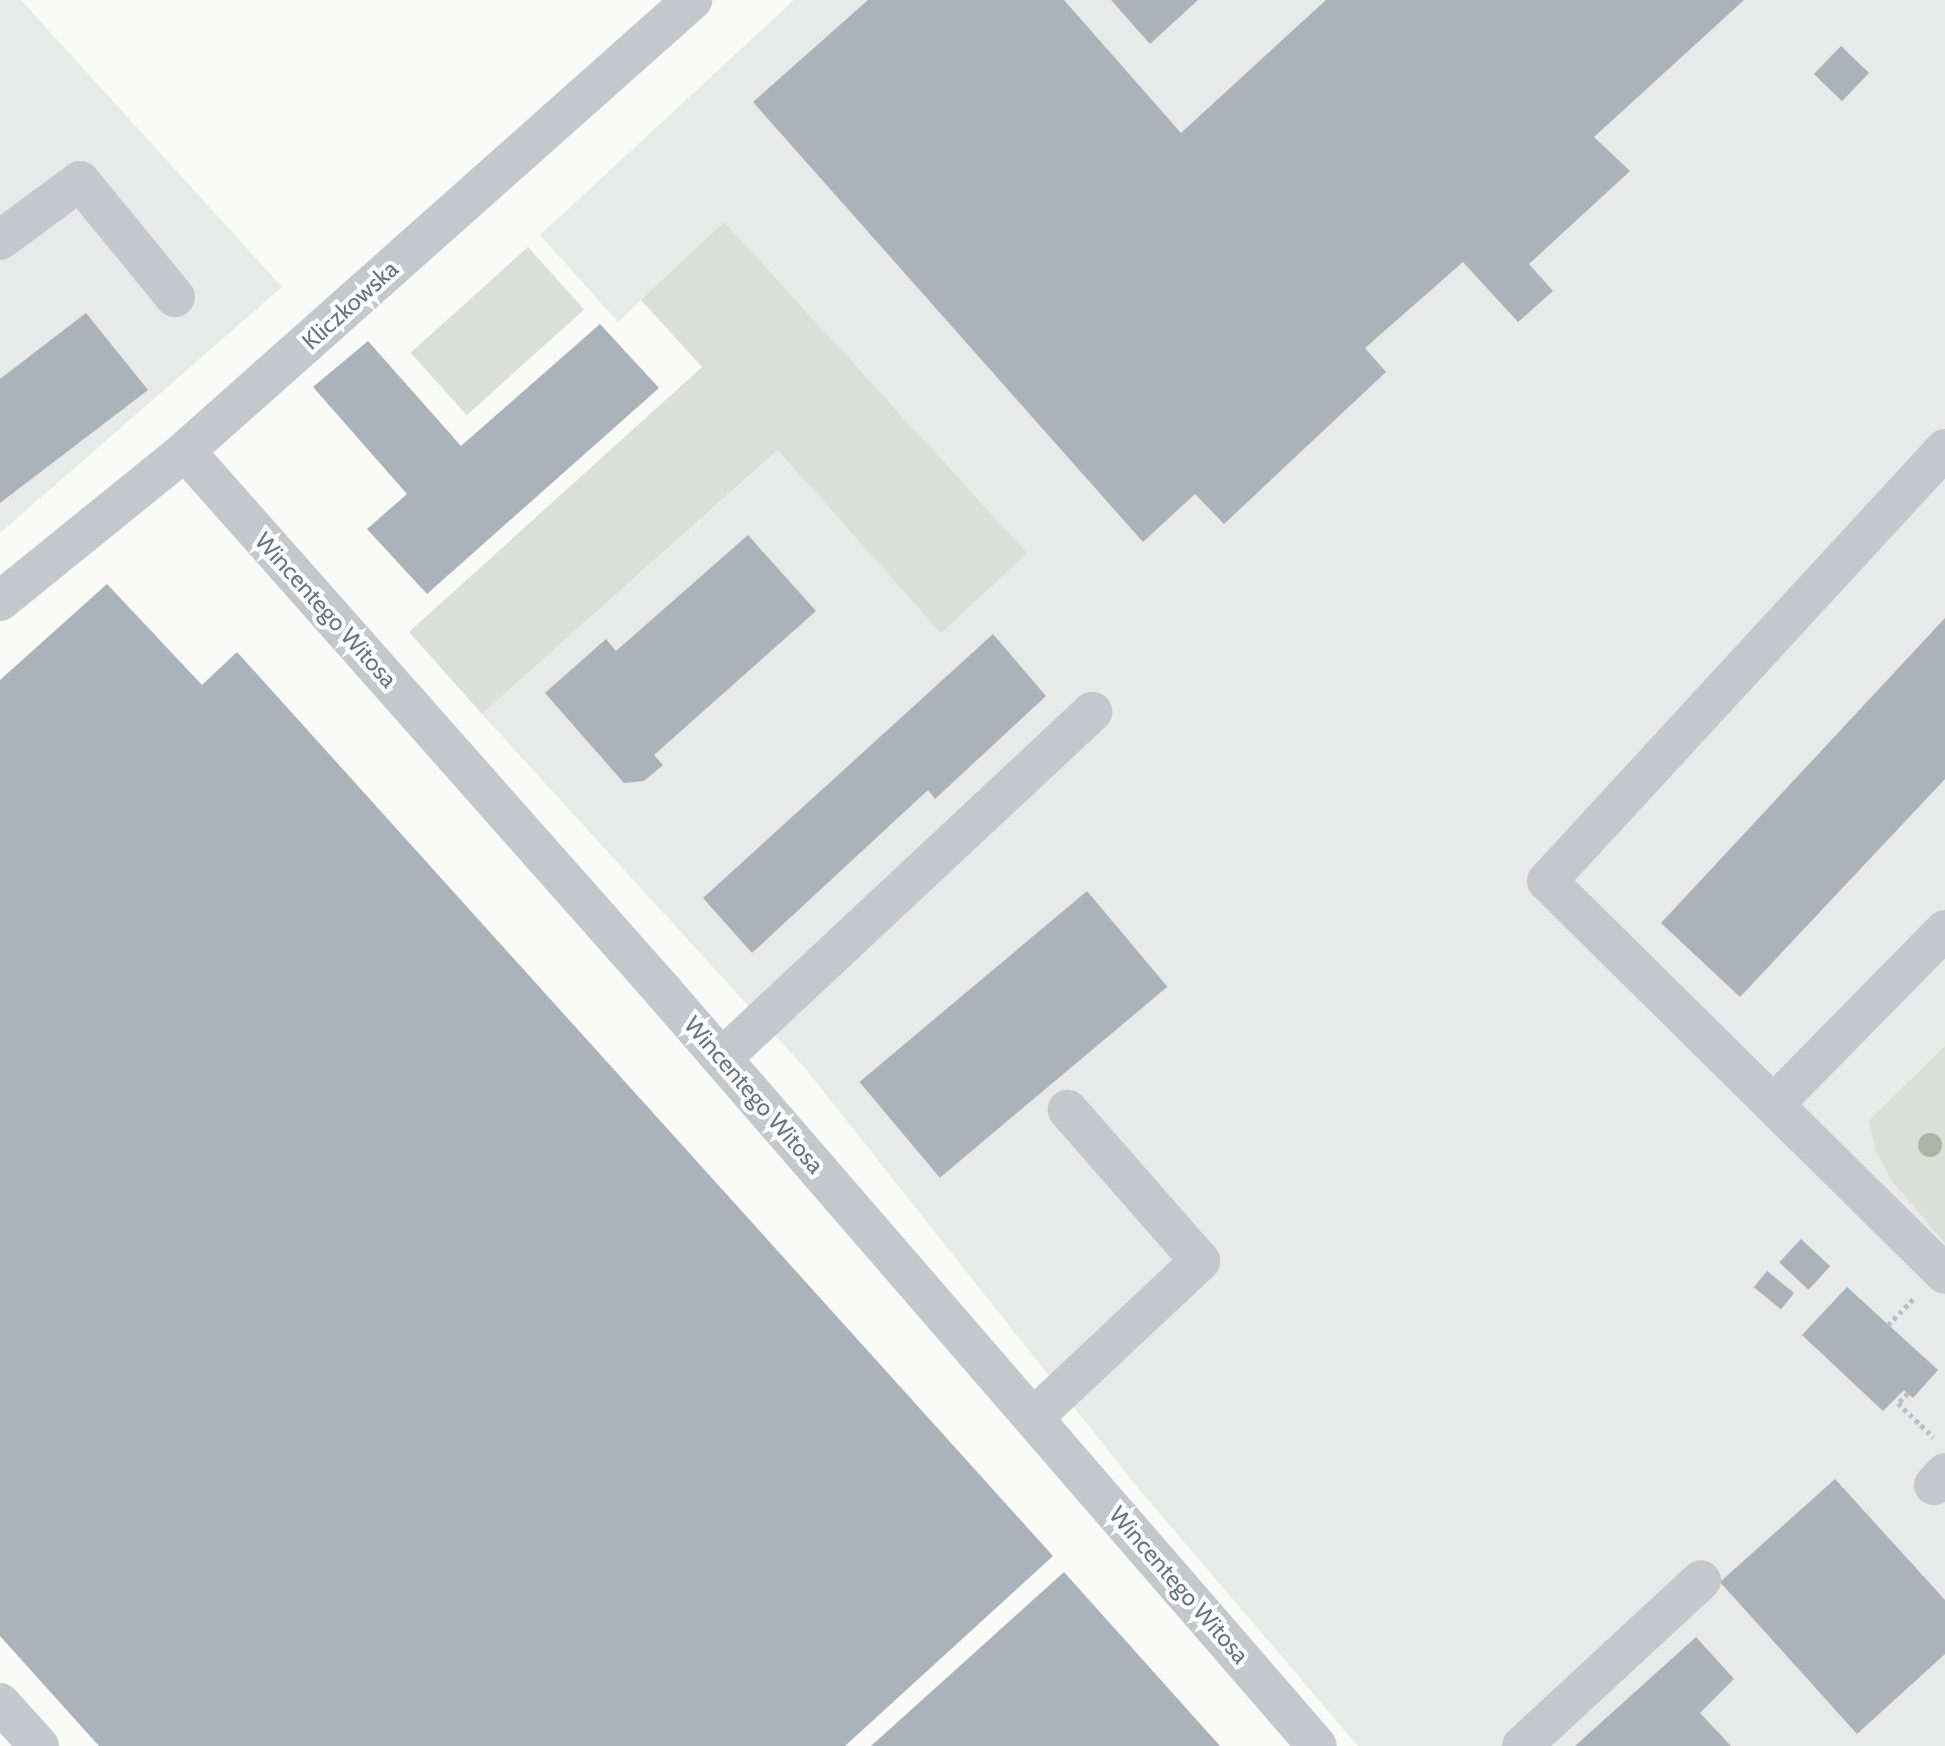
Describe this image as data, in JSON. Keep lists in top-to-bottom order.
{
  "streets": {
    "street": ["Kliczkowska", "Wincentego Witosa"]
  },
  "crossings": [
    ["Kliczkowska", "Wincentego Witosa"]
  ]
}
